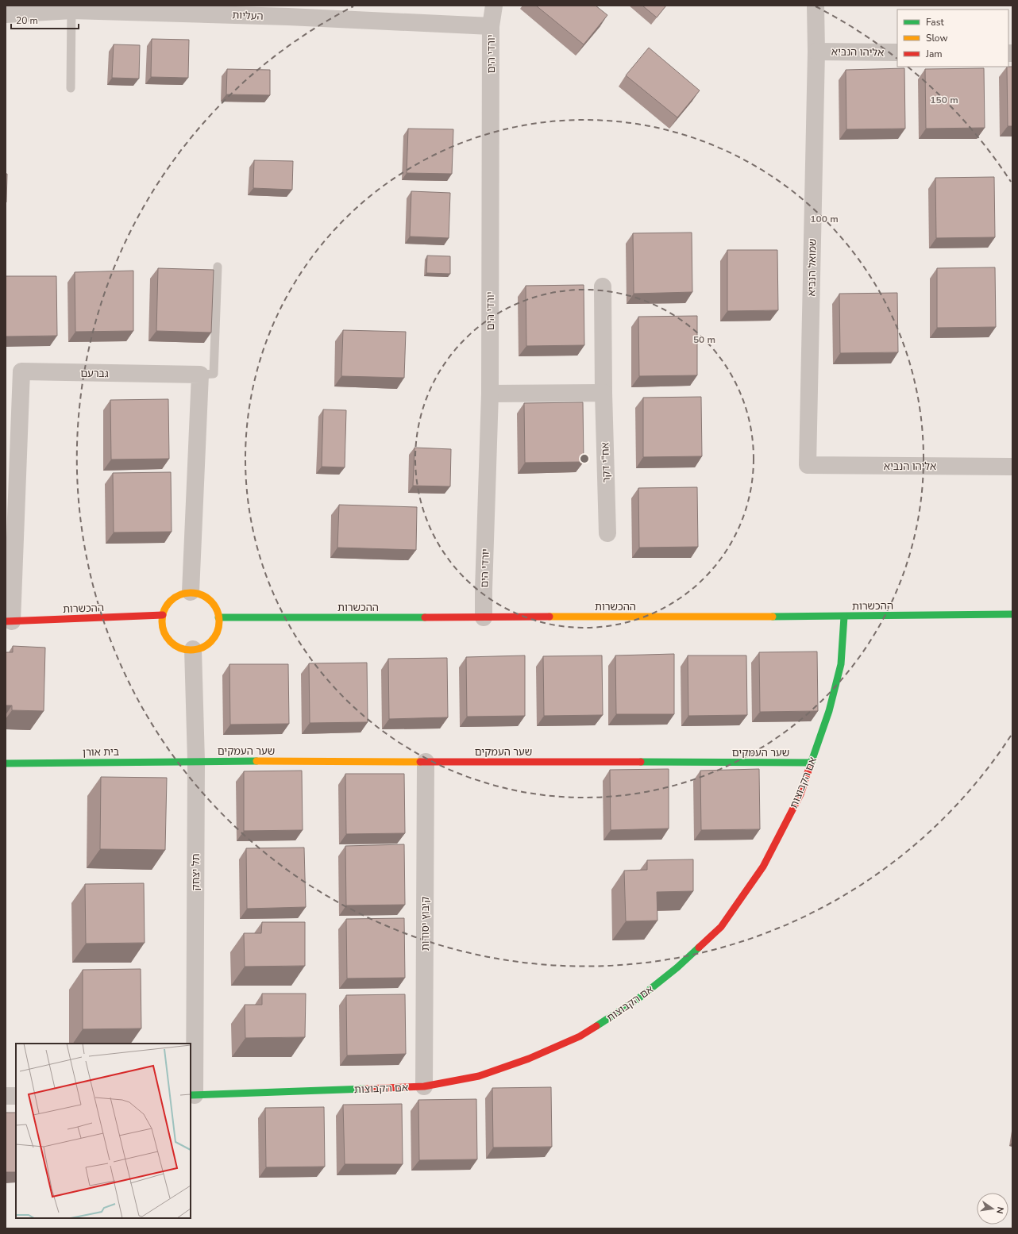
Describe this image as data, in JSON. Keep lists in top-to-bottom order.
{
  "streets": {
    "street": [
      "העליות",
      "אליהו הנביא",
      "יורדי הים",
      "שמואל הנביא",
      "גברעם",
      "אח\"י דקר",
      "ההכשרות",
      "שער העמקים",
      "בית אורן",
      "אם הקבוצות",
      "תל יצחק",
      "קיבוץ יסודות"
    ]
  },
  "crossings": [
    ["העליות", "יורדי הים"],
    ["אליהו הנביא", "שמואל הנביא"],
    ["יורדי הים", "ההכשרות"],
    ["גברעם", "ההכשרות"],
    ["ההכשרות", "אם הקבוצות"],
    ["ההכשרות", "תל יצחק"],
    ["שער העמקים", "בית אורן"],
    ["שער העמקים", "אם הקבוצות"],
    ["שער העמקים", "תל יצחק"],
    ["שער העמקים", "קיבוץ יסודות"],
    ["בית אורן", "תל יצחק"],
    ["אם הקבוצות", "תל יצחק"],
    ["אם הקבוצות", "קיבוץ יסודות"]
  ],
  "legend": ["Fast", "Slow", "Jam"],
  "scale_bar": "20 m",
  "north": "right",
  "rings": ["150 m", "100 m", "50 m"]
}
